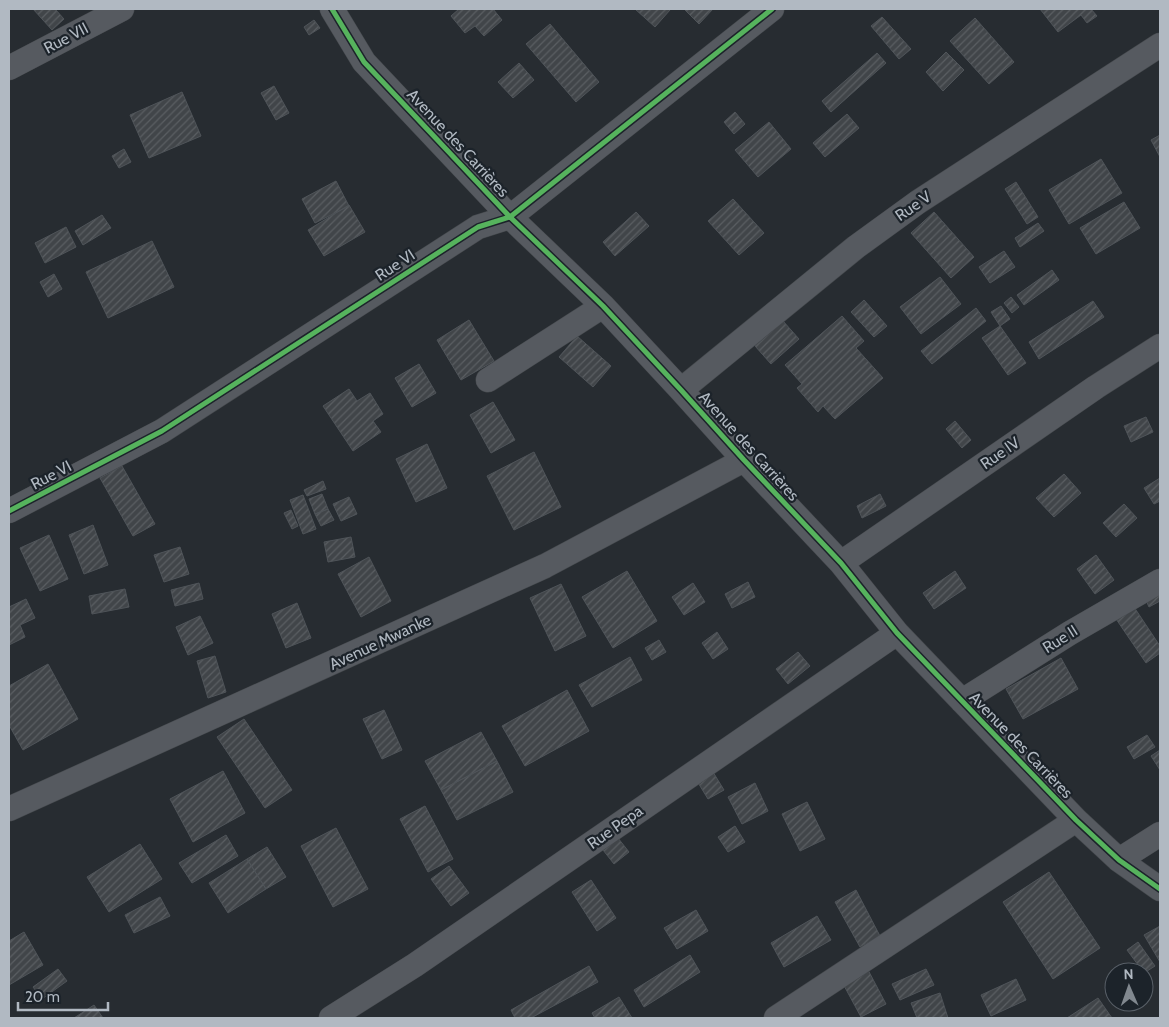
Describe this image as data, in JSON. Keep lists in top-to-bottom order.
{
  "streets": {
    "street": [
      "Rue VII",
      "Avenue des Carrières",
      "Rue V",
      "Rue VI",
      "Rue IV",
      "Rue II",
      "Avenue Mwanke",
      "Rue Pepa"
    ]
  },
  "crossings": [
    ["Avenue des Carrières", "Rue V"],
    ["Avenue des Carrières", "Rue VI"],
    ["Avenue des Carrières", "Rue IV"],
    ["Avenue des Carrières", "Rue II"],
    ["Avenue des Carrières", "Avenue Mwanke"],
    ["Avenue des Carrières", "Rue Pepa"]
  ],
  "scale_bar": "20 m",
  "north": "top"
}
